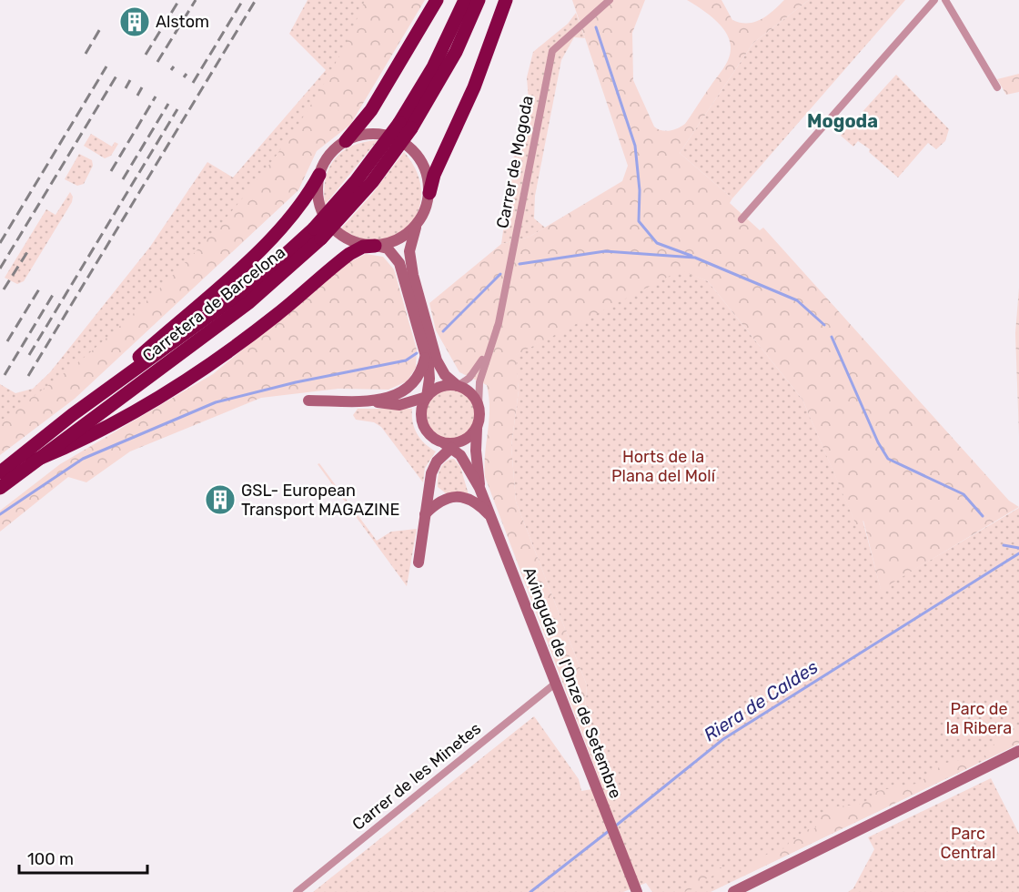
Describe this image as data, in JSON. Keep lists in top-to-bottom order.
{
  "streets": {
    "highway": ["Carretera de Barcelona"],
    "main road": ["Avinguda de l'Onze de Setembre"],
    "street": ["Carrer de Mogoda", "Carrer de les Minetes"]
  },
  "crossings": [
    ["Carrer de Mogoda", "Avinguda de l'Onze de Setembre"],
    ["Avinguda de l'Onze de Setembre", "Carrer de les Minetes"]
  ],
  "districts": ["Mogoda"],
  "water": ["Riera de Caldes"],
  "parks": ["Horts de la Plana del Molí", "Parc de la Ribera", "Parc Central"],
  "places": {
    "building": ["Alstom", "GSL- European Transport MAGAZINE"]
  },
  "scale_bar": "100 m"
}
